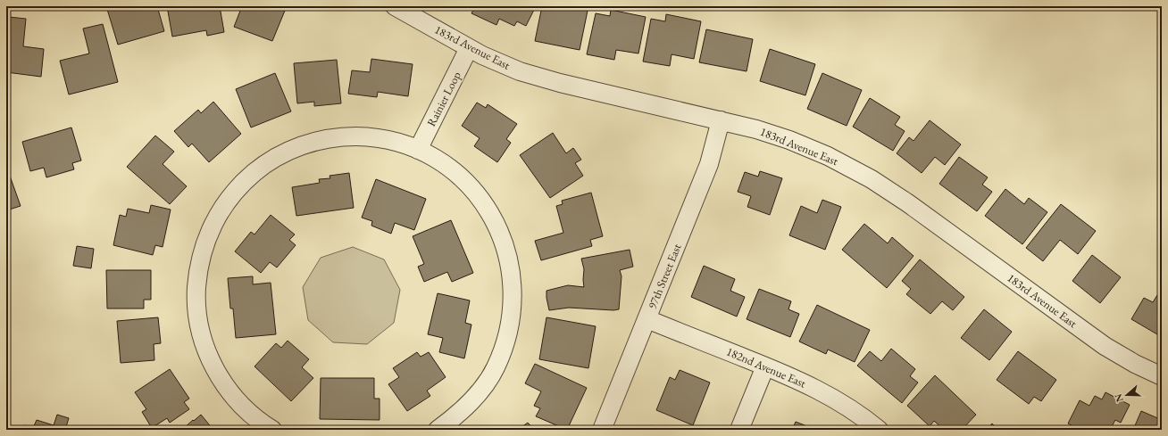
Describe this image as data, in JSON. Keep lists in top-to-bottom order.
{
  "streets": {
    "street": [
      "183rd Avenue East",
      "Rainier Loop",
      "97th Street East",
      "182nd Avenue East"
    ]
  },
  "crossings": [
    ["183rd Avenue East", "Rainier Loop"],
    ["183rd Avenue East", "97th Street East"],
    ["97th Street East", "182nd Avenue East"]
  ],
  "north": "left"
}
